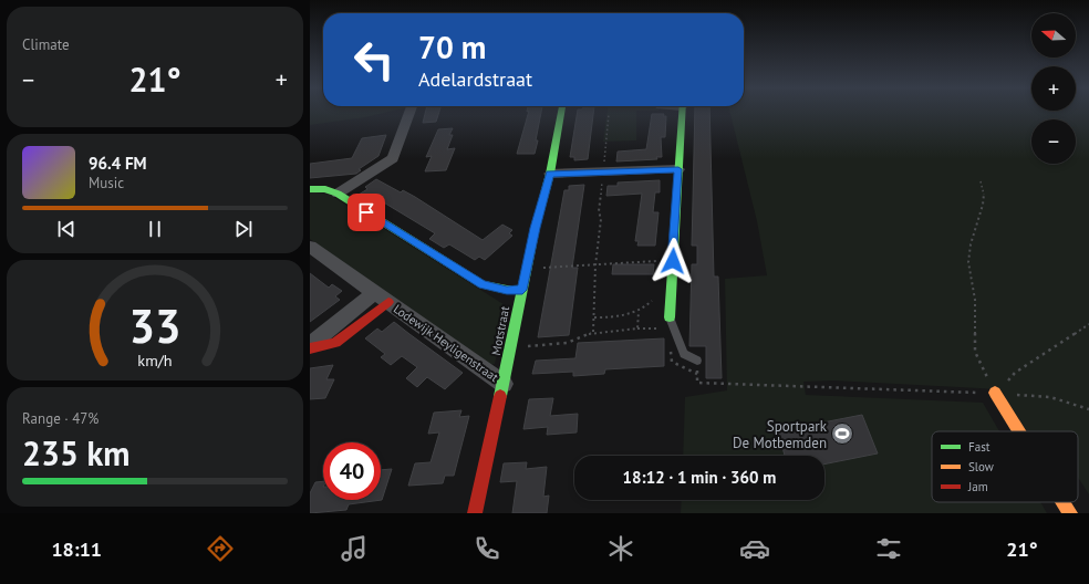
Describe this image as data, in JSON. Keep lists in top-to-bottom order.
{
  "streets": {
    "street": ["Motstraat", "Lodewijk Heyligenstraat"]
  },
  "crossings": [
    ["Motstraat", "Lodewijk Heyligenstraat"]
  ],
  "places": {
    "sports": ["Sportpark De Motbemden"]
  },
  "legend": ["Fast", "Slow", "Jam"],
  "north": "left",
  "page": {
    "tile": [
      "Climate",
      ["Range · 47%", "235 km"]
    ],
    "map_buttons": ["+", "−"],
    "turn": ["70 m", "Adelardstraat"],
    "heat": ["−", "21°", "+"],
    "song": ["96.4 FM", "Music"],
    "limit": "40",
    "trip": "18:12 · 1 min · 360 m",
    "tabs": ["18:11", "21°"],
    "gauge": ["33", "km/h"]
  }
}
